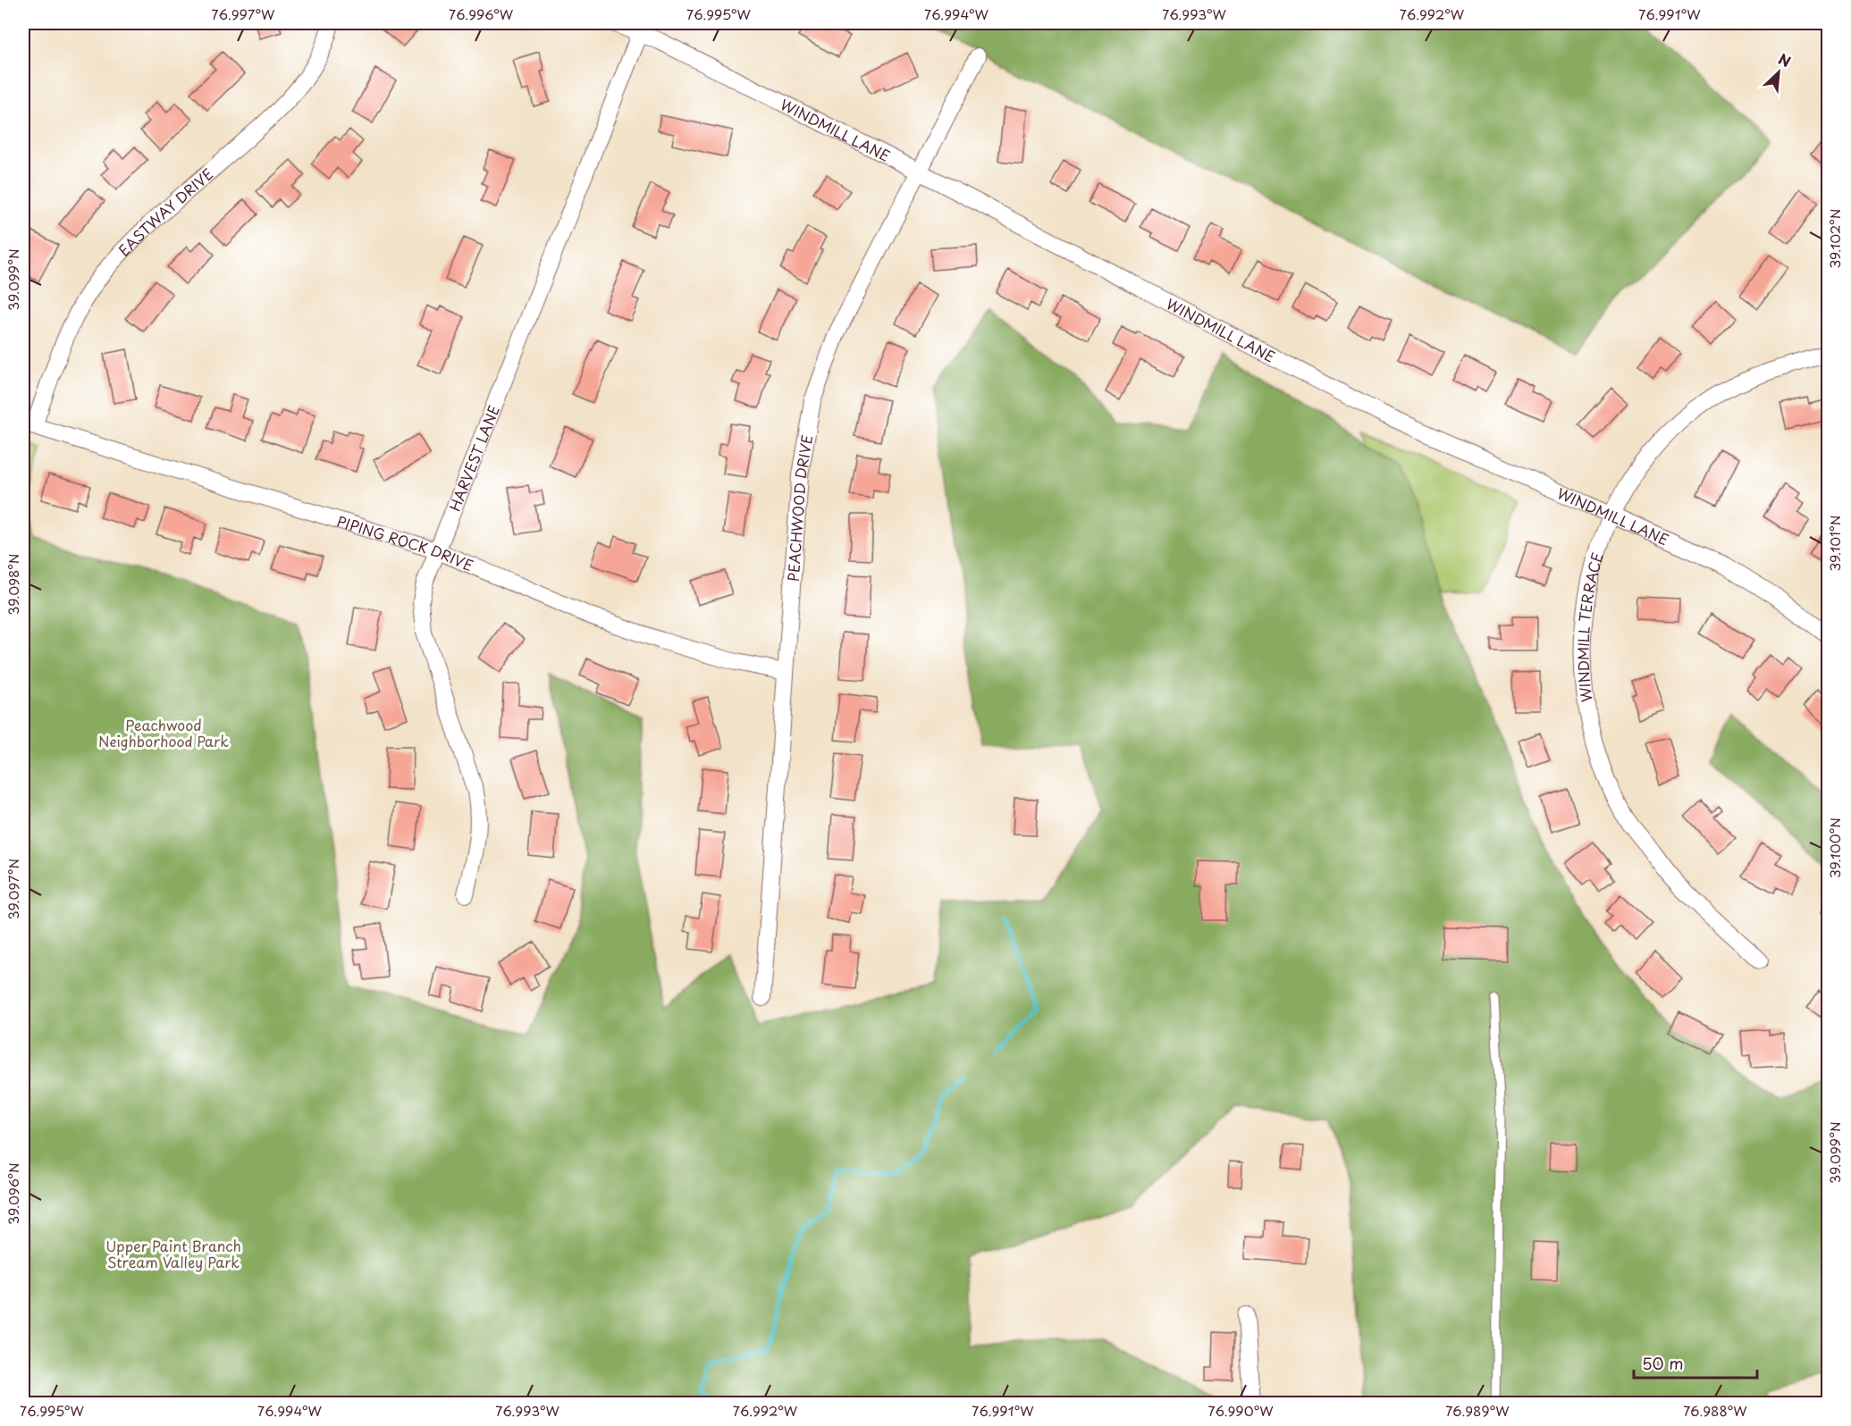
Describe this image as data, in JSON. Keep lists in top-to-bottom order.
{
  "streets": {
    "street": [
      "WINDMILL LANE",
      "EASTWAY DRIVE",
      "HARVEST LANE",
      "PEACHWOOD DRIVE",
      "PIPING ROCK DRIVE",
      "WINDMILL TERRACE"
    ]
  },
  "crossings": [
    ["WINDMILL LANE", "HARVEST LANE"],
    ["WINDMILL LANE", "PEACHWOOD DRIVE"],
    ["WINDMILL LANE", "WINDMILL TERRACE"],
    ["EASTWAY DRIVE", "PIPING ROCK DRIVE"],
    ["HARVEST LANE", "PIPING ROCK DRIVE"],
    ["PEACHWOOD DRIVE", "PIPING ROCK DRIVE"]
  ],
  "parks": ["Peachwood Neighborhood Park", "Upper Paint Branch Stream Valley Park"],
  "scale_bar": "50 m",
  "north": "top right",
  "coordinates": [
    "76.997°W",
    "76.996°W",
    "76.995°W",
    "76.994°W",
    "76.993°W",
    "76.992°W",
    "76.991°W",
    "39.102°N",
    "39.099°N",
    "39.101°N",
    "39.098°N",
    "39.100°N",
    "39.097°N",
    "39.096°N",
    "76.990°W",
    "76.989°W",
    "76.988°W"
  ]
}
